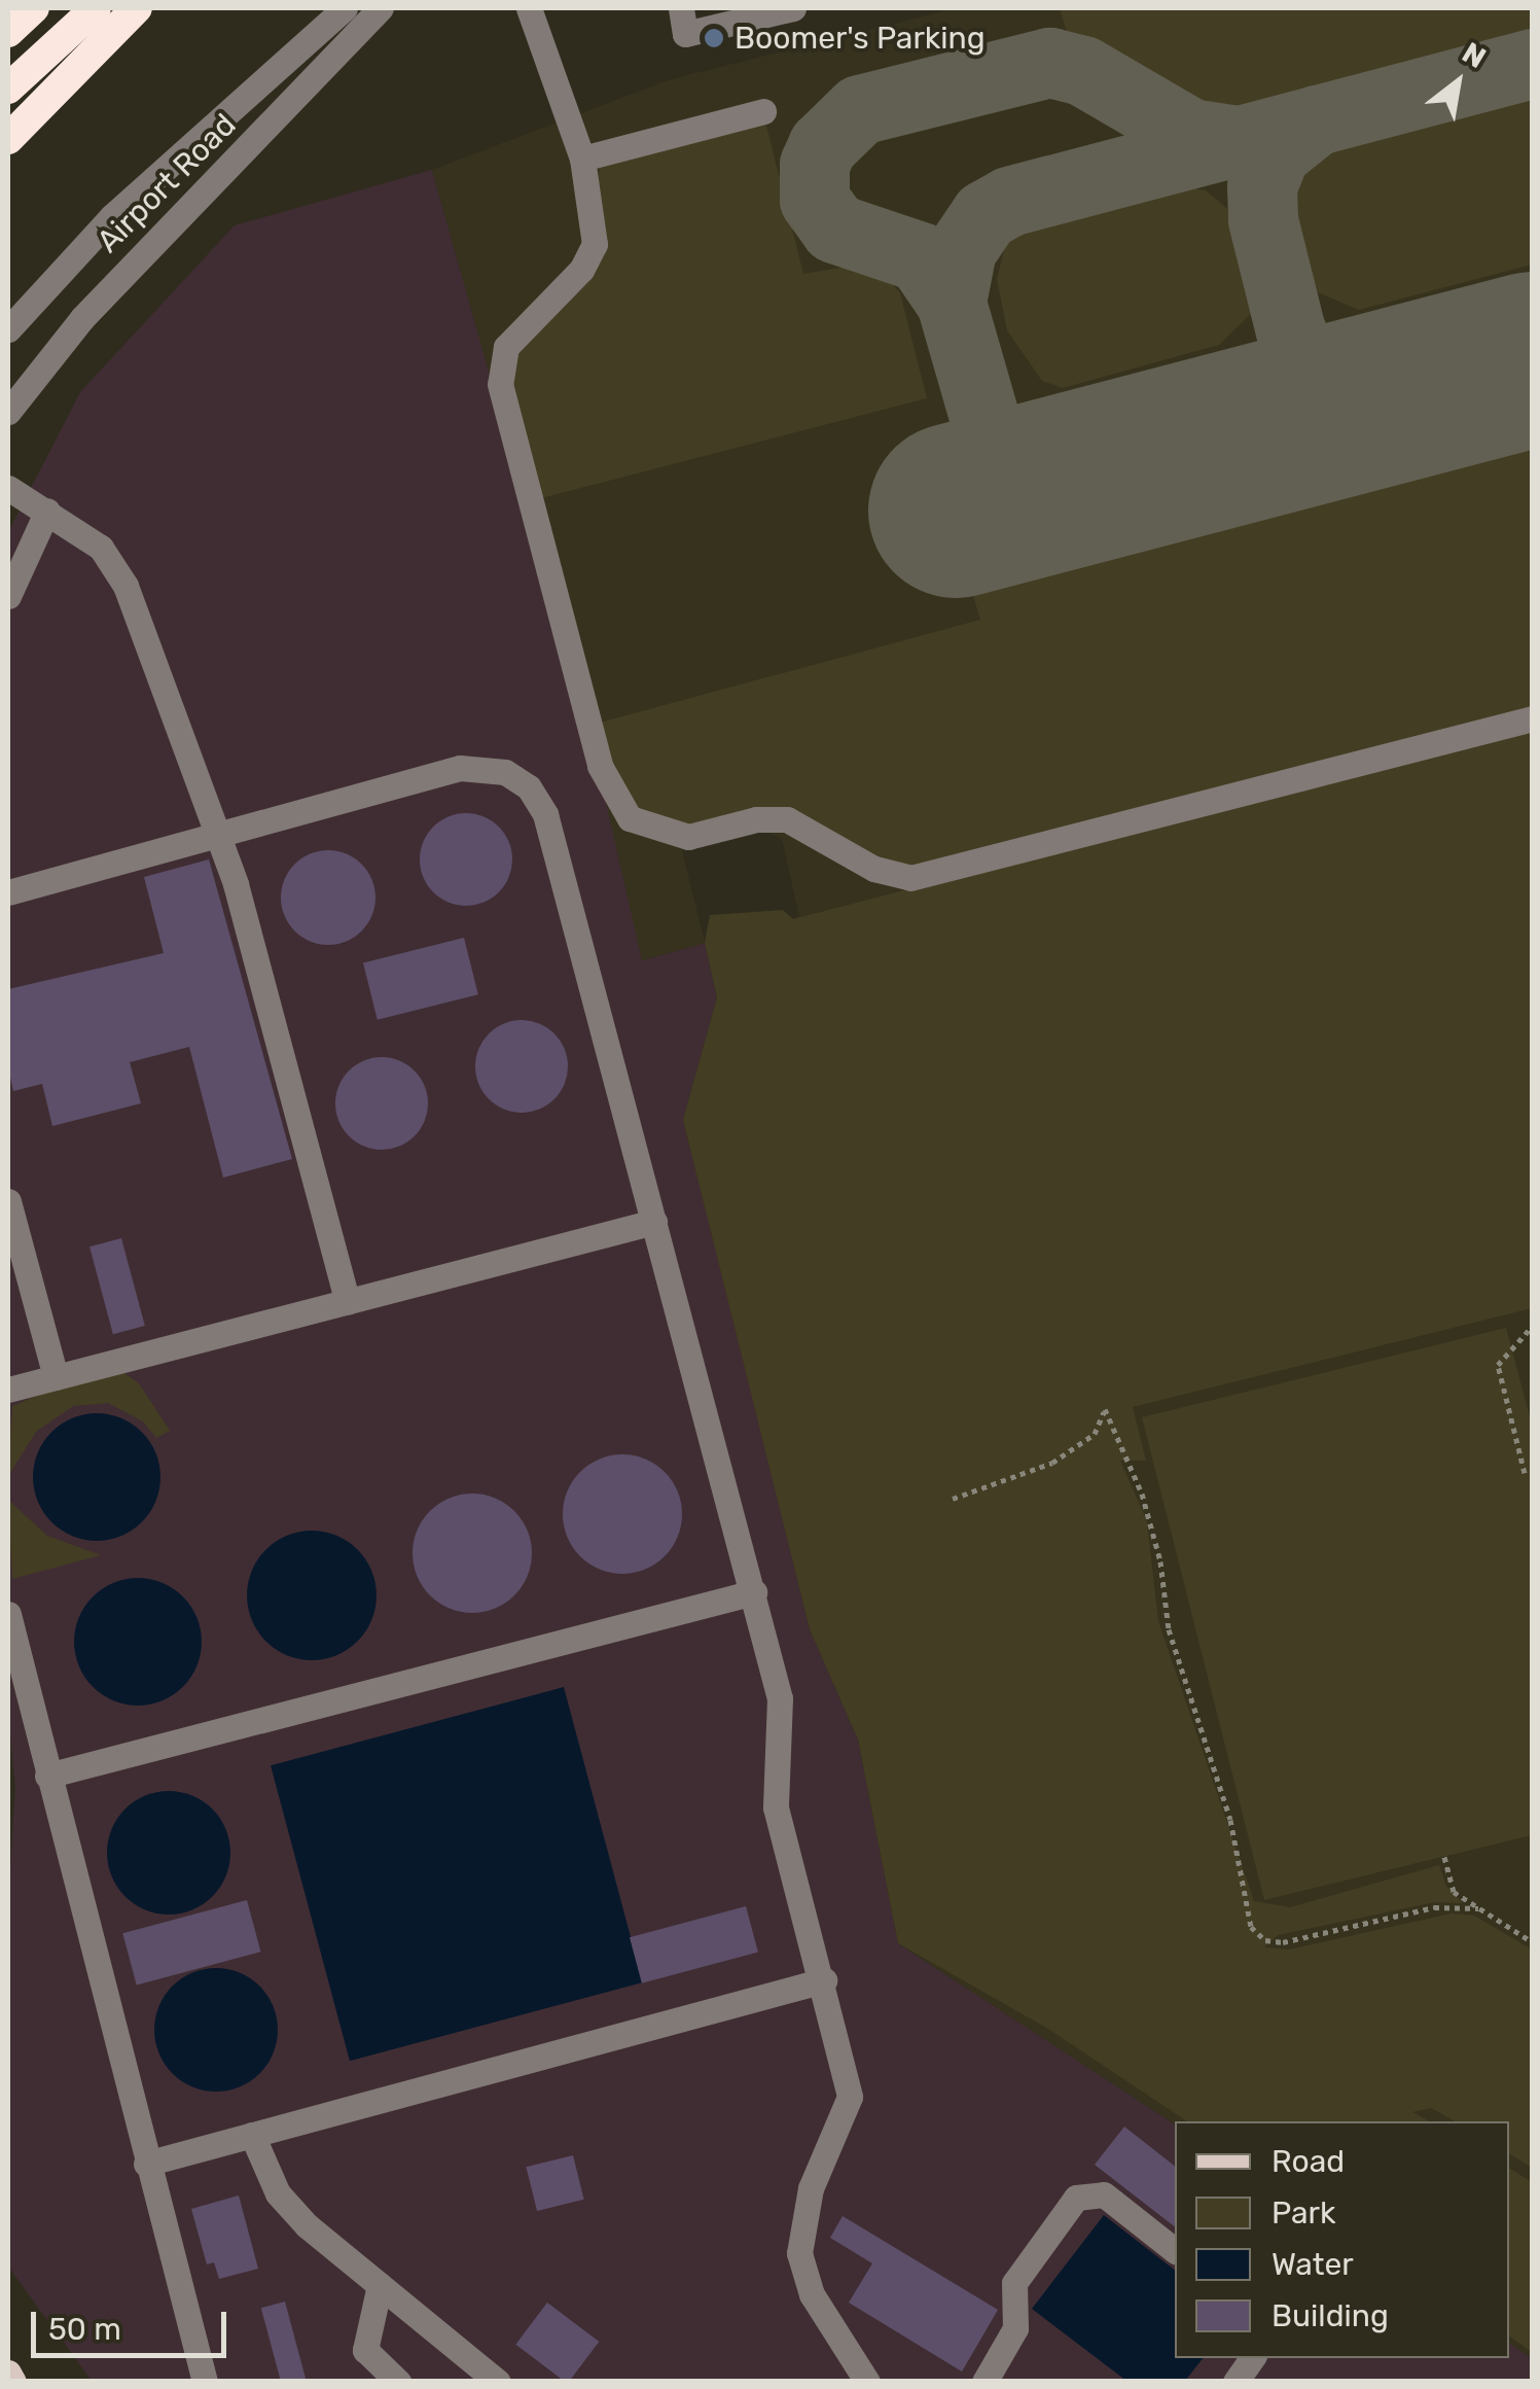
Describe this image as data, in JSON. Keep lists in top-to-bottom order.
{
  "streets": {
    "street": ["Airport Road"]
  },
  "places": ["Boomer's Parking"],
  "legend": [
    "Road",
    "Park",
    "Water",
    "Building"
  ],
  "scale_bar": "50 m",
  "north": "top right"
}
